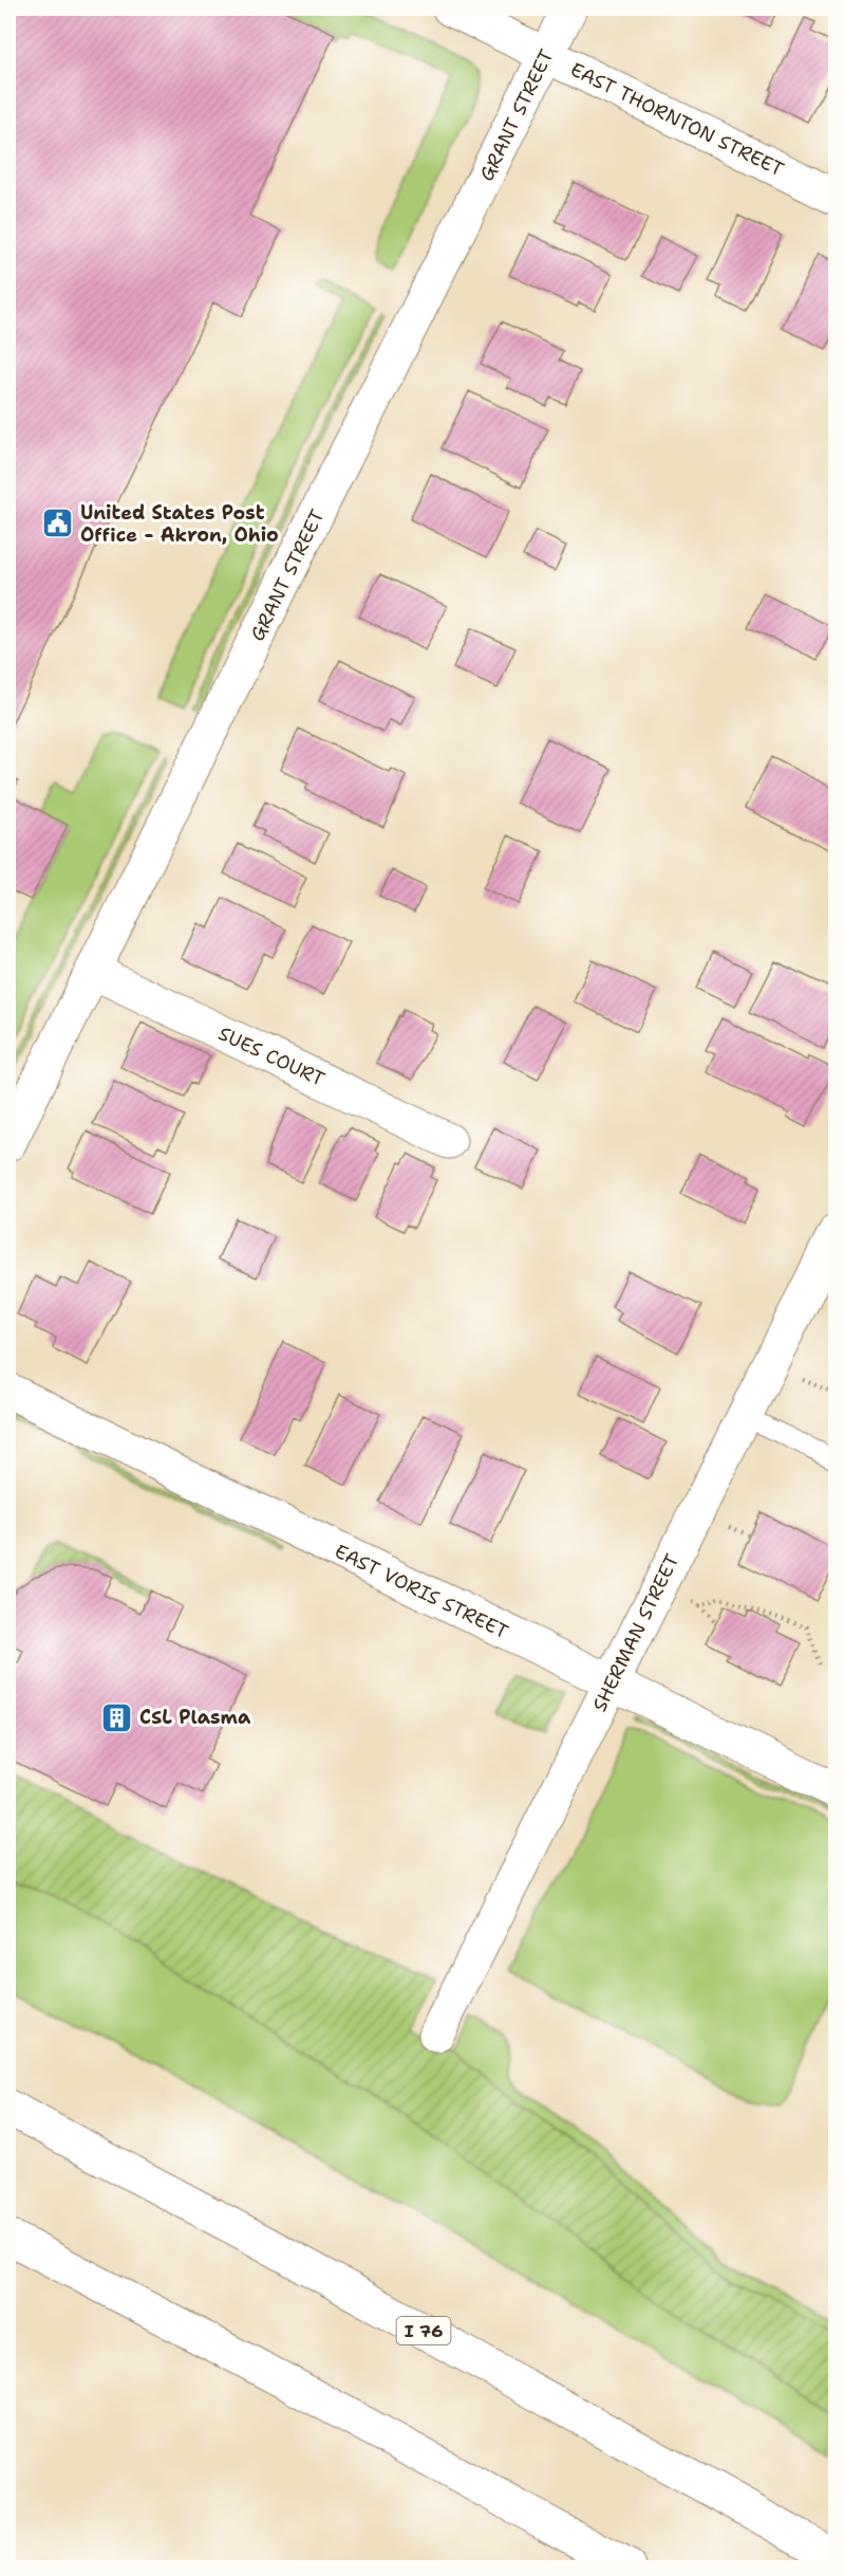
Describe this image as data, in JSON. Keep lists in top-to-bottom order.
{
  "streets": {
    "main road": [
      "GRANT STREET",
      "EAST THORNTON STREET",
      "SUES COURT",
      "EAST VORIS STREET",
      "SHERMAN STREET",
      "I 76"
    ]
  },
  "crossings": [
    ["GRANT STREET", "EAST THORNTON STREET"],
    ["GRANT STREET", "SUES COURT"],
    ["EAST VORIS STREET", "SHERMAN STREET"]
  ],
  "places": {
    "public building": ["United States Post Office - Akron, Ohio"],
    "building": ["CSL Plasma"]
  }
}
